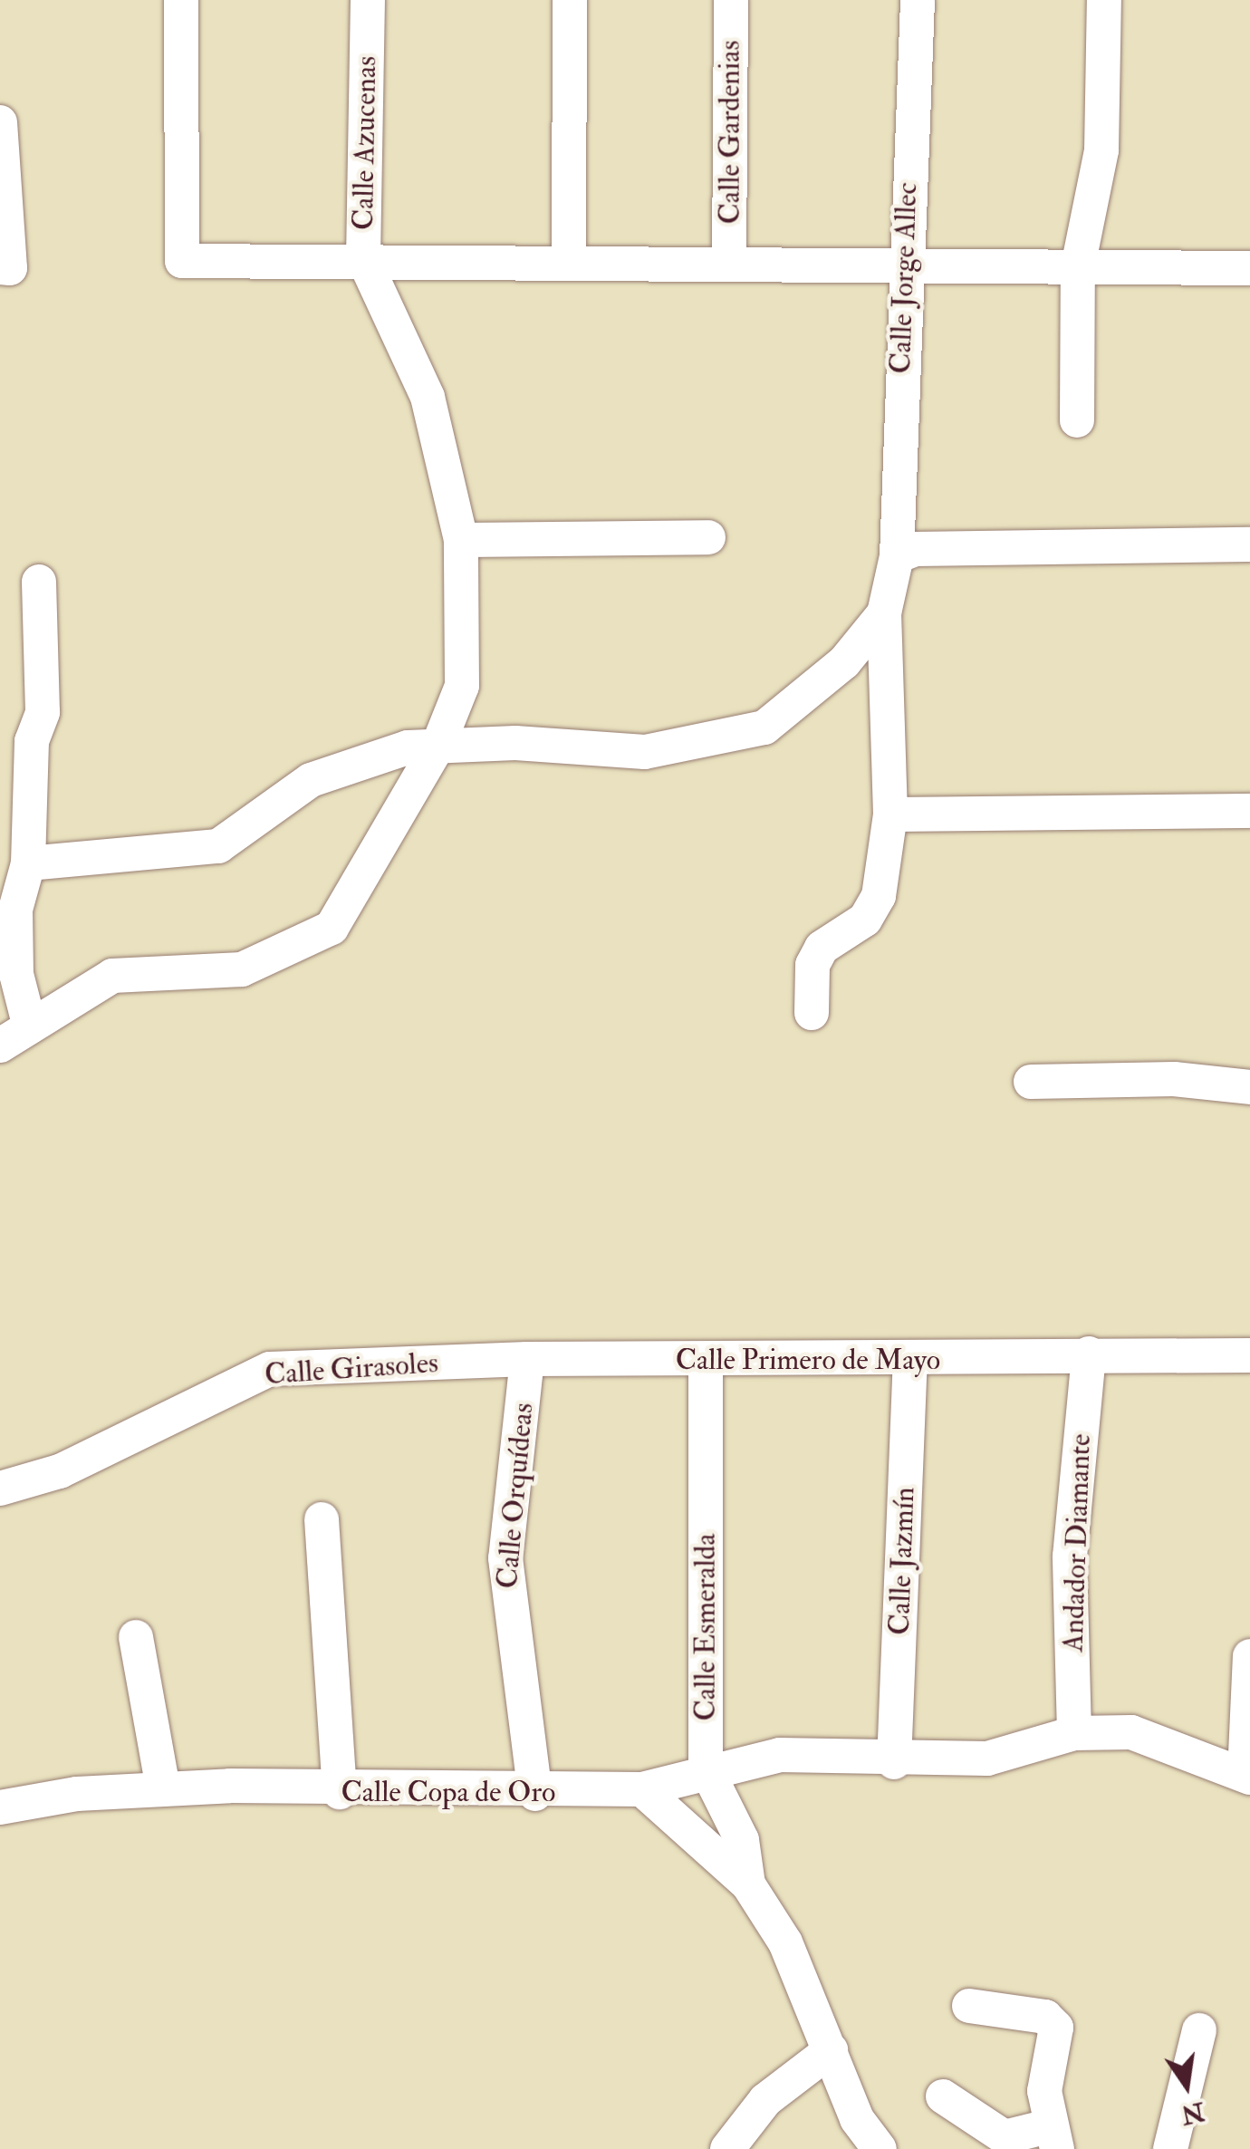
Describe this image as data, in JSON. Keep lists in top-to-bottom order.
{
  "streets": {
    "street": [
      "Calle Gardenias",
      "Calle Azucenas",
      "Calle Jorge Allec",
      "Calle Primero de Mayo",
      "Calle Girasoles",
      "Calle Orquídeas",
      "Andador Diamante",
      "Calle Jazmín",
      "Calle Esmeralda",
      "Calle Copa de Oro"
    ]
  },
  "crossings": [
    ["Calle Primero de Mayo", "Calle Girasoles"],
    ["Calle Primero de Mayo", "Calle Orquídeas"],
    ["Calle Primero de Mayo", "Andador Diamante"],
    ["Calle Primero de Mayo", "Calle Jazmín"],
    ["Calle Primero de Mayo", "Calle Esmeralda"],
    ["Calle Girasoles", "Calle Orquídeas"],
    ["Calle Orquídeas", "Calle Copa de Oro"],
    ["Andador Diamante", "Calle Copa de Oro"],
    ["Calle Jazmín", "Calle Copa de Oro"],
    ["Calle Esmeralda", "Calle Copa de Oro"]
  ],
  "north": "bottom"
}
